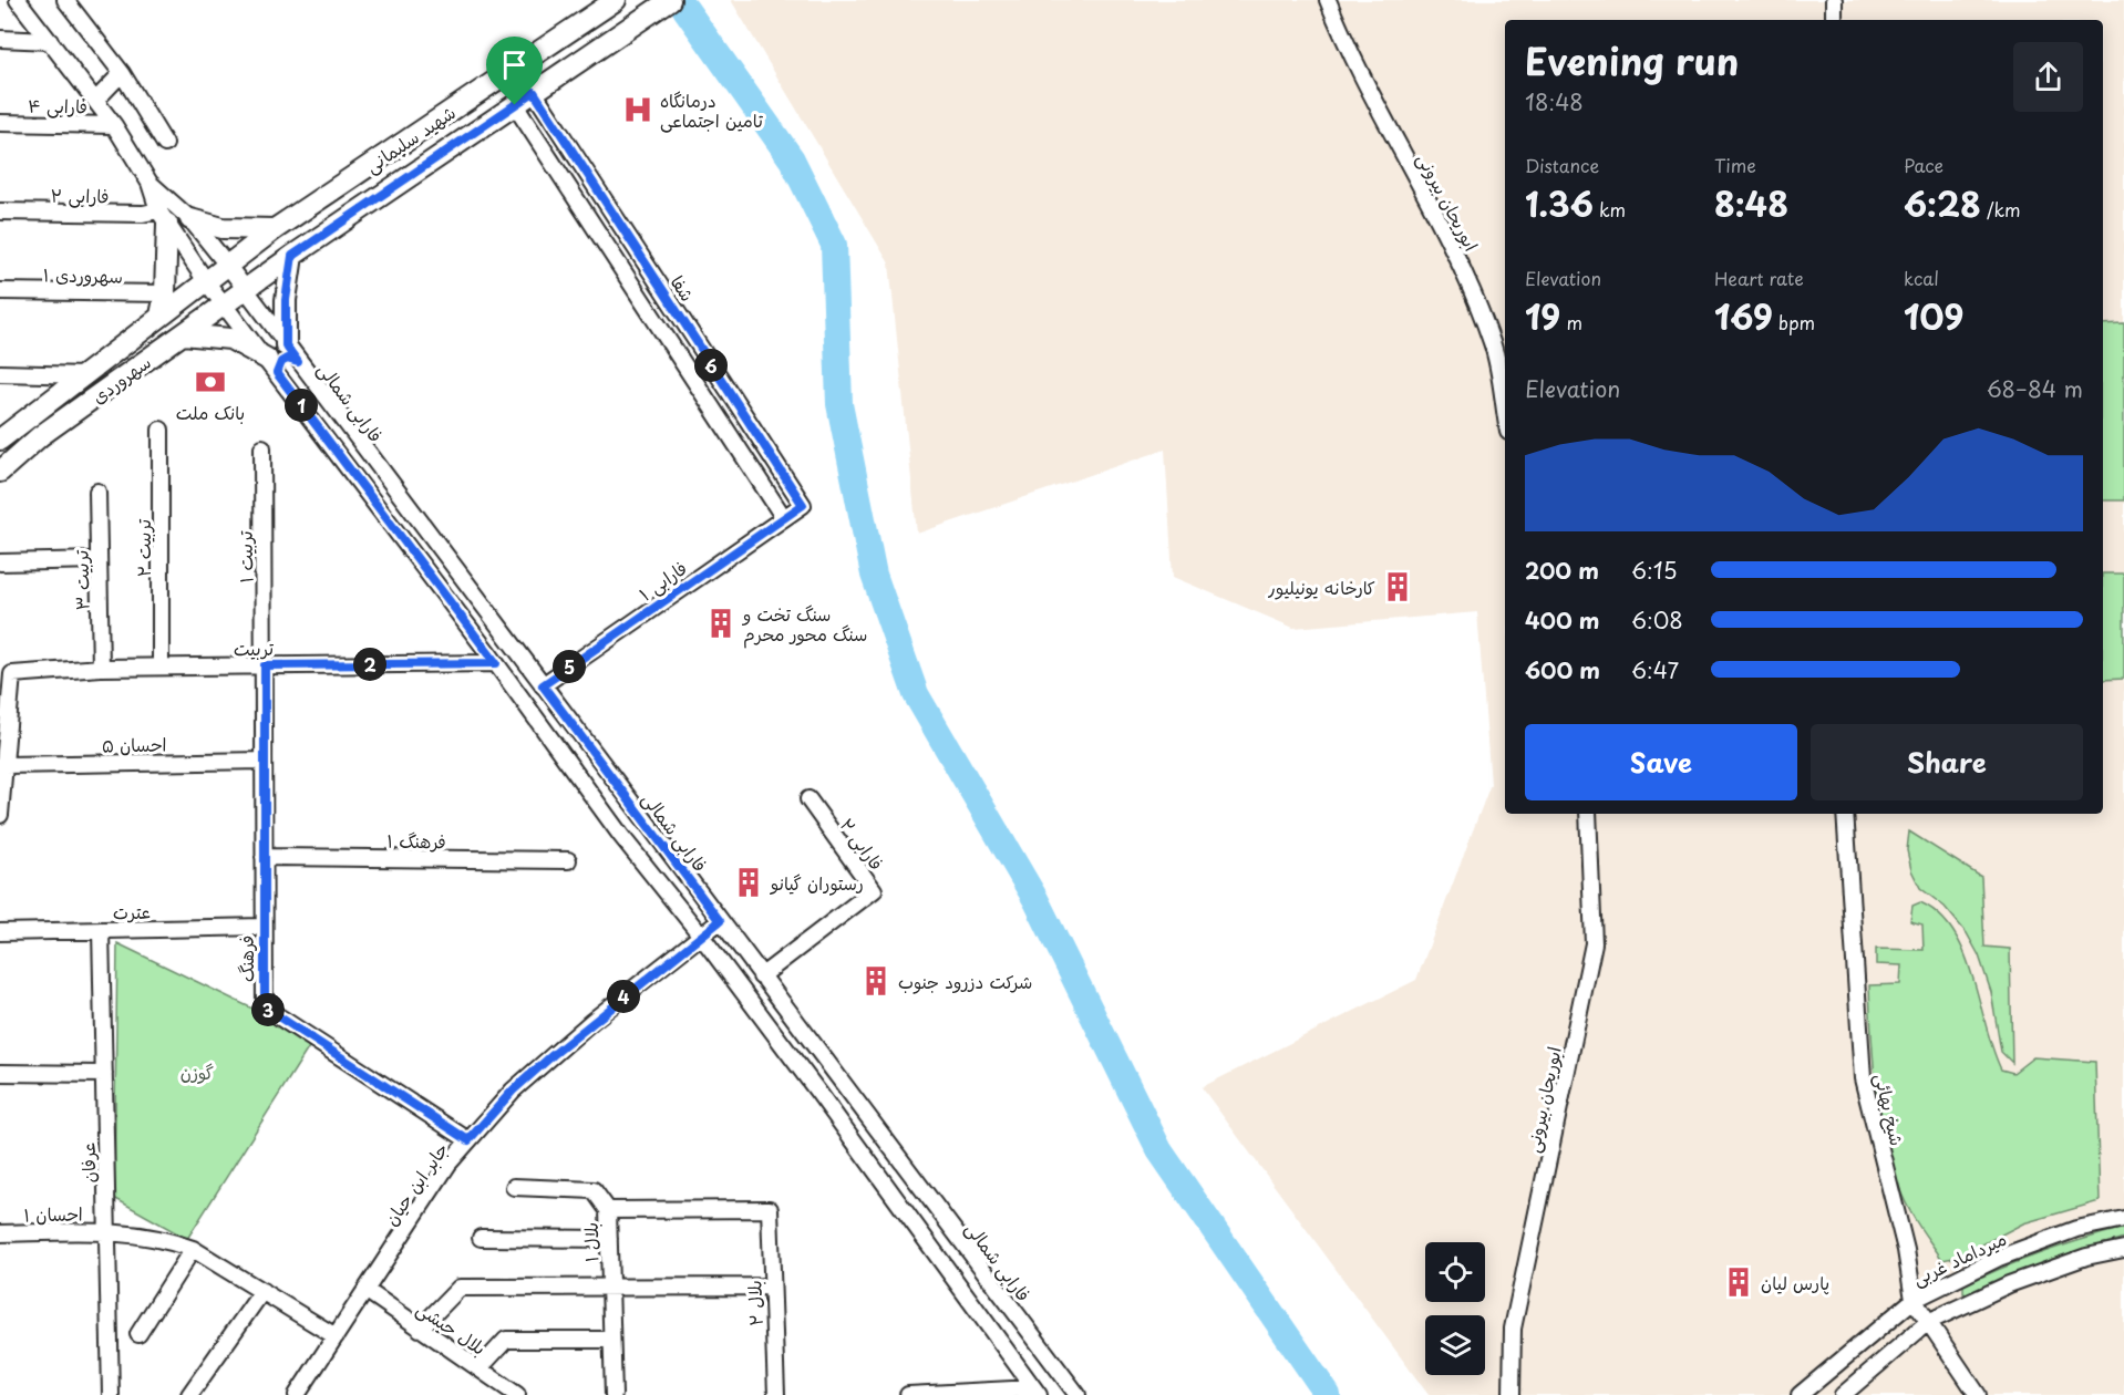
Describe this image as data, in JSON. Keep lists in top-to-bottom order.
{
  "streets": {
    "main road": ["شهید سلیمانی", "سهروردی"],
    "street": [
      "فارابی ۴",
      "فارابی ۲",
      "ابوریحان بیرونی",
      "سهروردی ۱",
      "شفا",
      "فارابی شمالی",
      "تربیت ۲",
      "تربیت ۱",
      "تربیت ۳",
      "فارابی ۱",
      "تربیت",
      "احسان ۵",
      "فرهنگ ۱",
      "عترت",
      "فرهنگ",
      "شیخ بهائی",
      "عرفان",
      "جابر ابن حیان",
      "احسان ۱",
      "بلال ۱",
      "میرداماد غربی",
      "بلال ۲",
      "بلال حبشی"
    ]
  },
  "crossings": [
    ["شهید سلیمانی", "شفا"],
    ["شهید سلیمانی", "سهروردی"],
    ["شهید سلیمانی", "فارابی شمالی"],
    ["فارابی ۲", "فارابی شمالی"],
    ["شفا", "فارابی ۱"],
    ["سهروردی", "فارابی شمالی"],
    ["فارابی شمالی", "فارابی ۱"],
    ["فارابی شمالی", "جابر ابن حیان"],
    ["تربیت ۲", "تربیت"],
    ["تربیت ۱", "تربیت"],
    ["تربیت ۱", "فرهنگ"],
    ["تربیت ۳", "تربیت"],
    ["تربیت", "فرهنگ"],
    ["احسان ۵", "فرهنگ"],
    ["فرهنگ ۱", "فرهنگ"],
    ["عترت", "فرهنگ"],
    ["عترت", "عرفان"],
    ["فرهنگ", "جابر ابن حیان"],
    ["شیخ بهائی", "میرداماد غربی"],
    ["عرفان", "احسان ۱"],
    ["جابر ابن حیان", "احسان ۱"],
    ["جابر ابن حیان", "بلال حبشی"],
    ["بلال ۱", "بلال ۲"]
  ],
  "parks": ["گوزن"],
  "places": {
    "hospital": ["درمانگاه تامین اجتماعی"],
    "bank": ["بانک ملت"],
    "building": [
      "کارخانه یونیلیور",
      "سنگ تخت و سنگ محور محرم",
      "رستوران گیانو",
      "شرکت دزرود جنوب",
      "پارس لیان"
    ]
  },
  "page": {
    "heading": ["Evening run", "18:48"],
    "stats": [
      ["Distance", "1.36 km"],
      ["Time", "8:48"],
      ["Pace", "6:28 /km"],
      ["Elevation", "19 m"],
      ["Heart rate", "169 bpm"],
      ["kcal", "109"]
    ],
    "pins": [
      "6",
      "1",
      "2",
      "5",
      "4",
      "3"
    ],
    "chart": ["Elevation", "68–84 m"],
    "list": [
      {
        "name": "200 m",
        "note": "6:15"
      },
      {
        "name": "400 m",
        "note": "6:08"
      },
      {
        "name": "600 m",
        "note": "6:47"
      }
    ],
    "buttons": ["Save", "Share"]
  }
}
